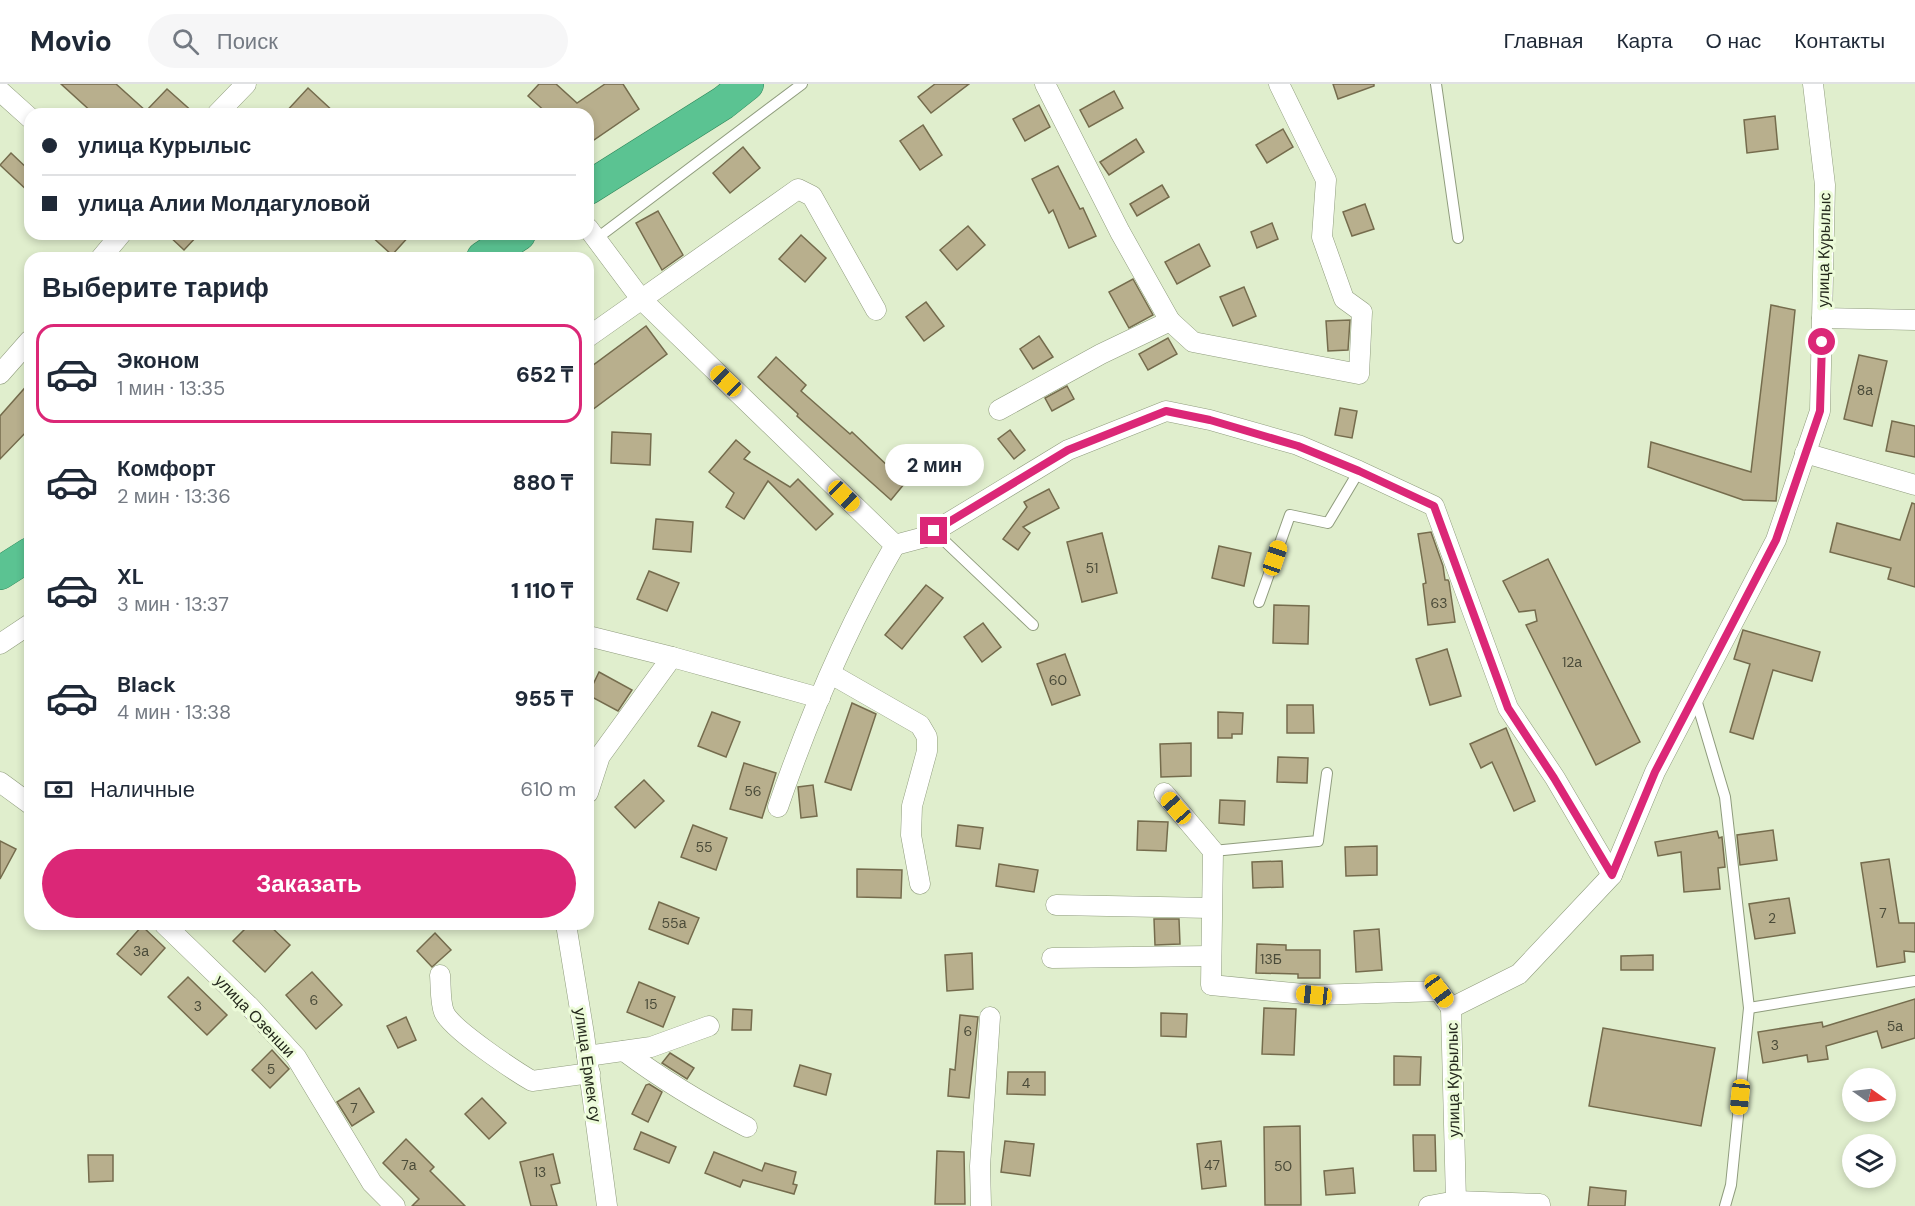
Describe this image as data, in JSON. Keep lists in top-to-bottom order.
{
  "streets": {
    "street": ["улица Курылыс", "улица Озенши", "улица Ермек су"]
  },
  "house_numbers": [
    "8а",
    "51",
    "63",
    "12а",
    "60",
    "56",
    "55",
    "7",
    "2",
    "55а",
    "3а",
    "13Б",
    "6",
    "15",
    "3",
    "5а",
    "6",
    "3",
    "5",
    "4",
    "7",
    "7а",
    "47",
    "50",
    "13"
  ],
  "north": "right",
  "page": {
    "header": "Movio",
    "search": "Поиск",
    "nav": [
      "Главная",
      "Карта",
      "О нас",
      "Контакты"
    ],
    "banner": ["улица Курылыс", "улица Алии Молдагуловой"],
    "heading": "Выберите тариф",
    "list": [
      {
        "name": "Эконом",
        "note": "1 мин · 13:35",
        "value": "652 ₸"
      },
      {
        "name": "Комфорт",
        "note": "2 мин · 13:36",
        "value": "880 ₸"
      },
      {
        "name": "XL",
        "note": "3 мин · 13:37",
        "value": "1 110 ₸"
      },
      {
        "name": "Black",
        "note": "4 мин · 13:38",
        "value": "955 ₸"
      }
    ],
    "bubble": "2 мин",
    "pay": ["Наличные", "610 m"],
    "buttons": "Заказать"
  }
}
